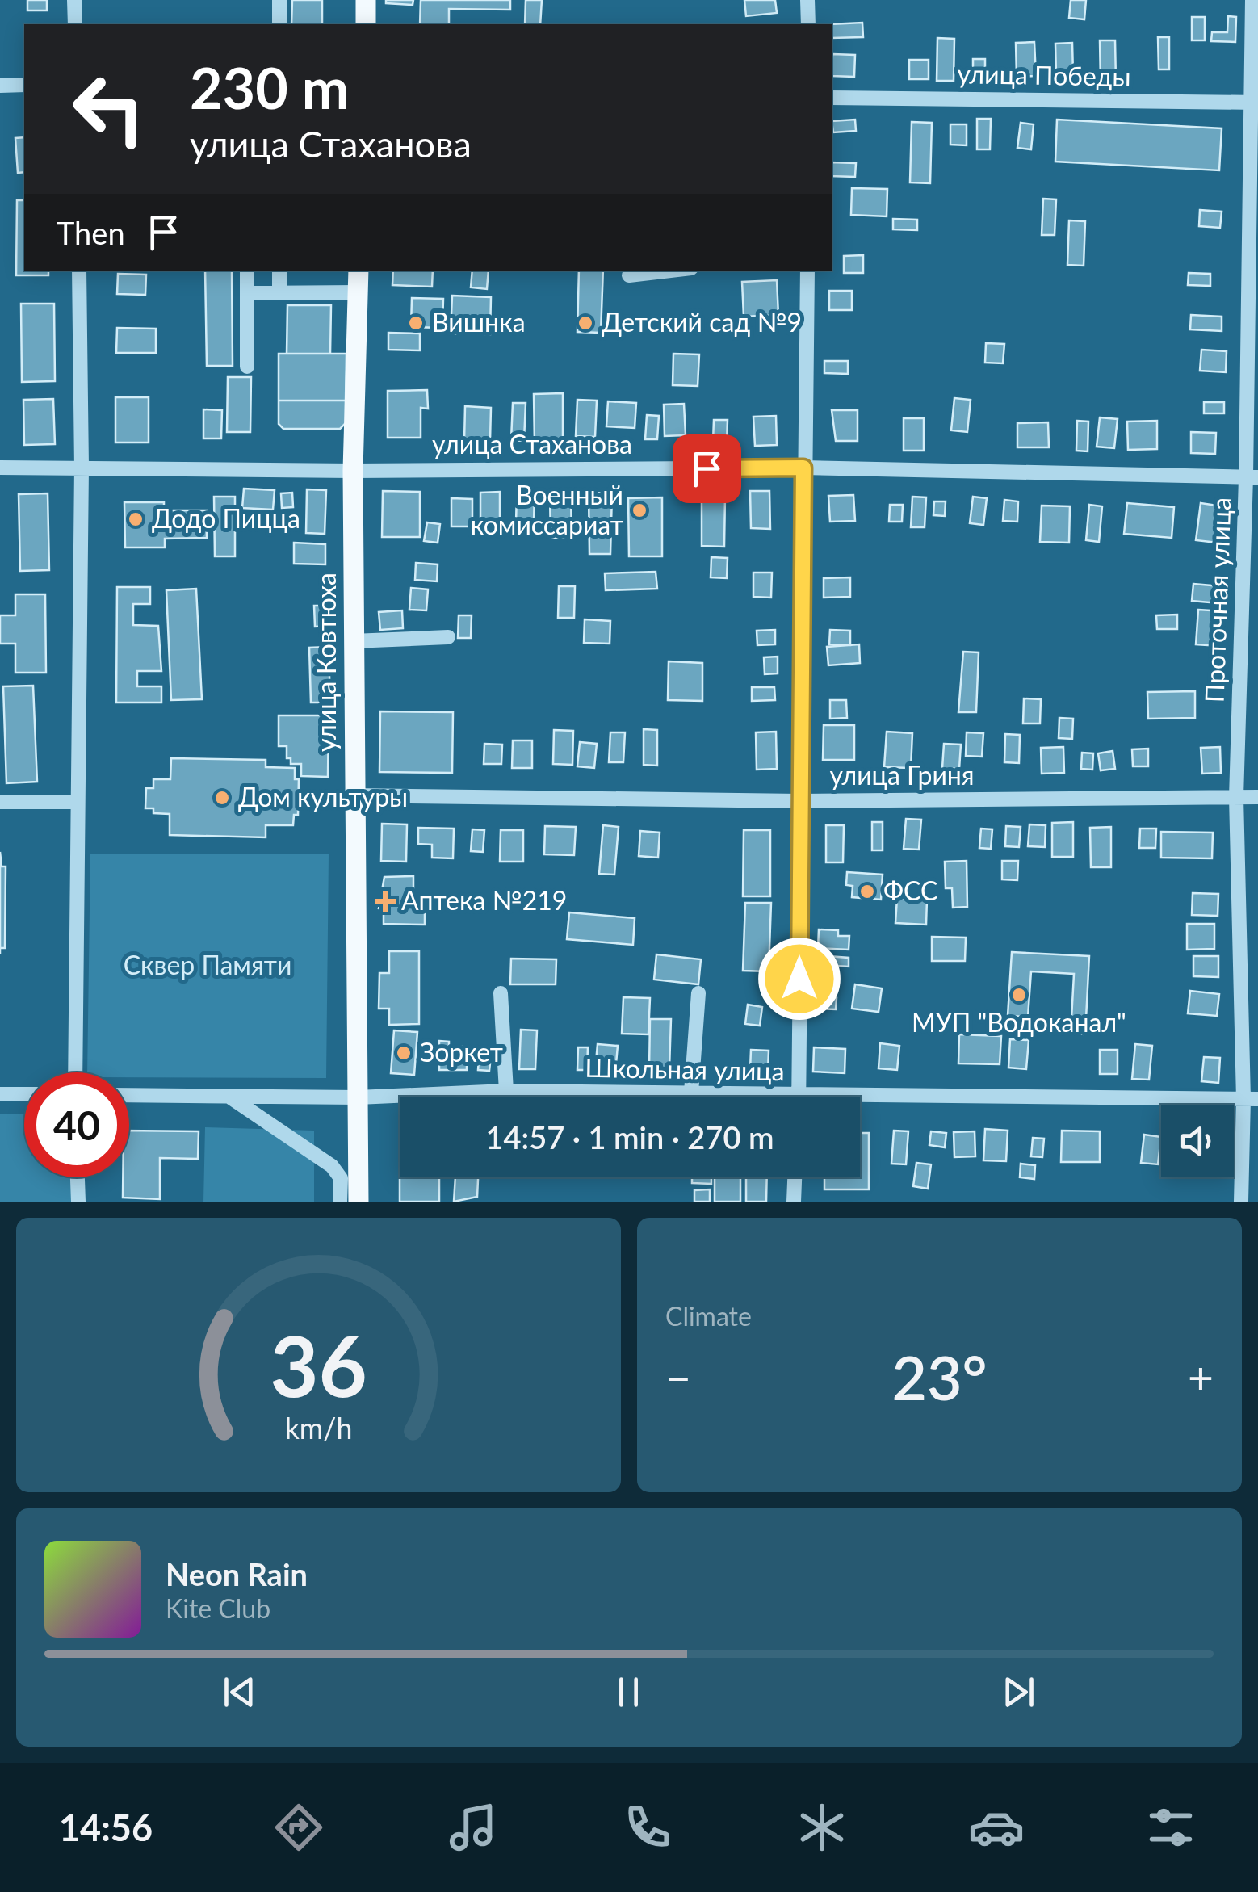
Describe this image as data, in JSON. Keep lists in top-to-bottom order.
{
  "streets": {
    "main road": ["улица Ковтюха"],
    "street": [
      "улица Победы",
      "улица Стаханова",
      "Проточная улица",
      "улица Гриня",
      "Школьная улица"
    ]
  },
  "crossings": [
    ["улица Победы", "Проточная улица"],
    ["улица Стаханова", "Проточная улица"],
    ["улица Стаханова", "улица Ковтюха"],
    ["Проточная улица", "улица Гриня"],
    ["Проточная улица", "Школьная улица"],
    ["улица Ковтюха", "улица Гриня"],
    ["улица Ковтюха", "Школьная улица"]
  ],
  "parks": ["Сквер Памяти"],
  "places": {
    "other": [
      "Вишнка",
      "Детский сад №9",
      "Военный комиссариат",
      "Додо Пицца",
      "Дом культуры",
      "ФСС",
      "МУП \"Водоканал\"",
      "Зоркет"
    ],
    "health": ["Аптека №219"]
  },
  "page": {
    "turn": ["230 m", "улица Стаханова"],
    "then": "Then",
    "limit": "40",
    "trip": "14:57 · 1 min · 270 m",
    "tile": "Climate",
    "heat": ["−", "23°", "+"],
    "song": ["Neon Rain", "Kite Club"],
    "tabs": "14:56",
    "gauge": ["36", "km/h"]
  }
}
